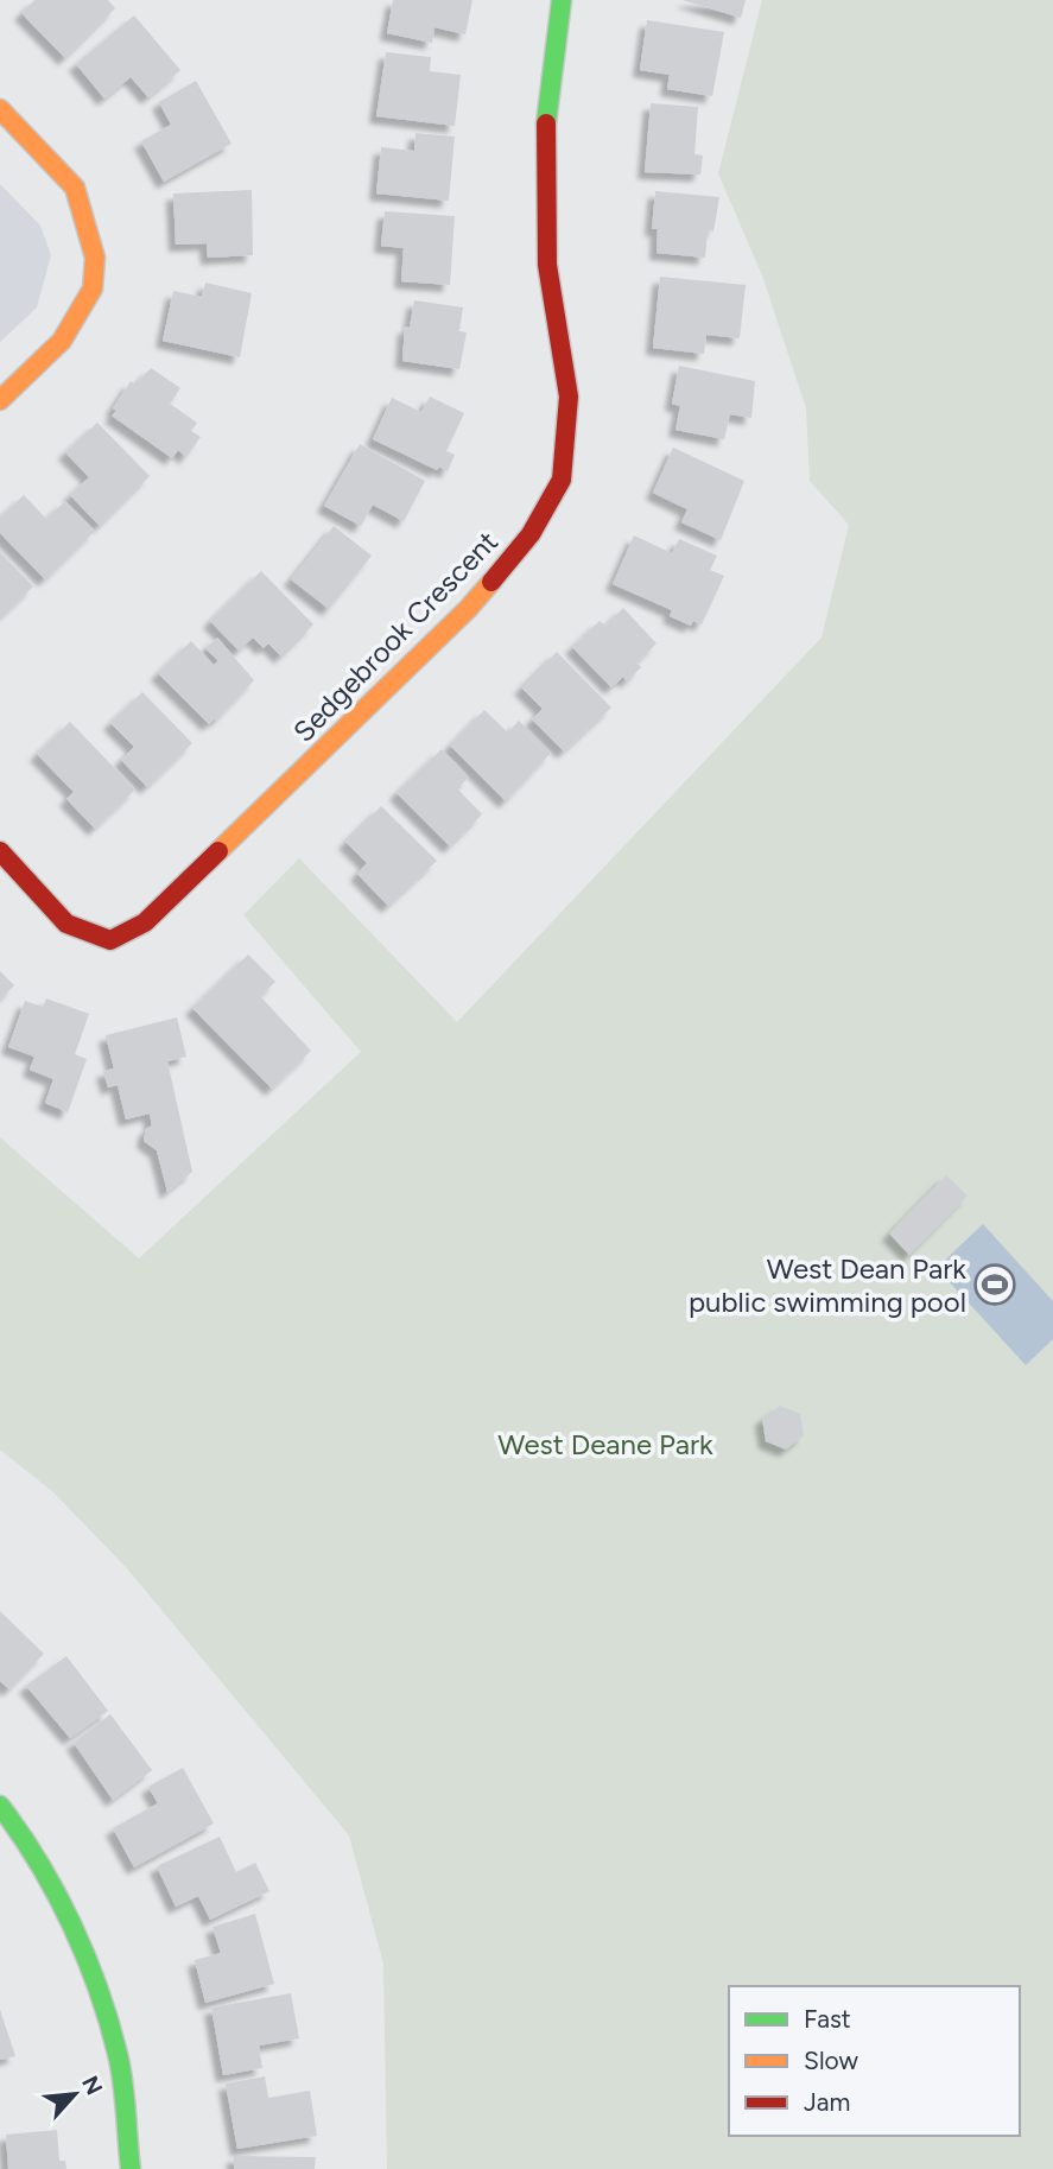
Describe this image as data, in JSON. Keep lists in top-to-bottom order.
{
  "streets": {
    "street": ["Sedgebrook Crescent"]
  },
  "parks": ["West Deane Park"],
  "places": {
    "sports": ["West Dean Park public swimming pool"]
  },
  "legend": ["Fast", "Slow", "Jam"],
  "north": "top right"
}
